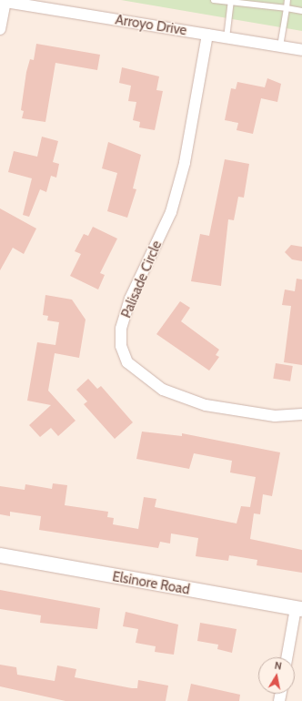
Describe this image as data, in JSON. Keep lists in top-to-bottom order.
{
  "streets": {
    "street": ["Arroyo Drive", "Palisade Circle", "Elsinore Road"]
  },
  "crossings": [
    ["Arroyo Drive", "Palisade Circle"]
  ],
  "north": "top"
}
